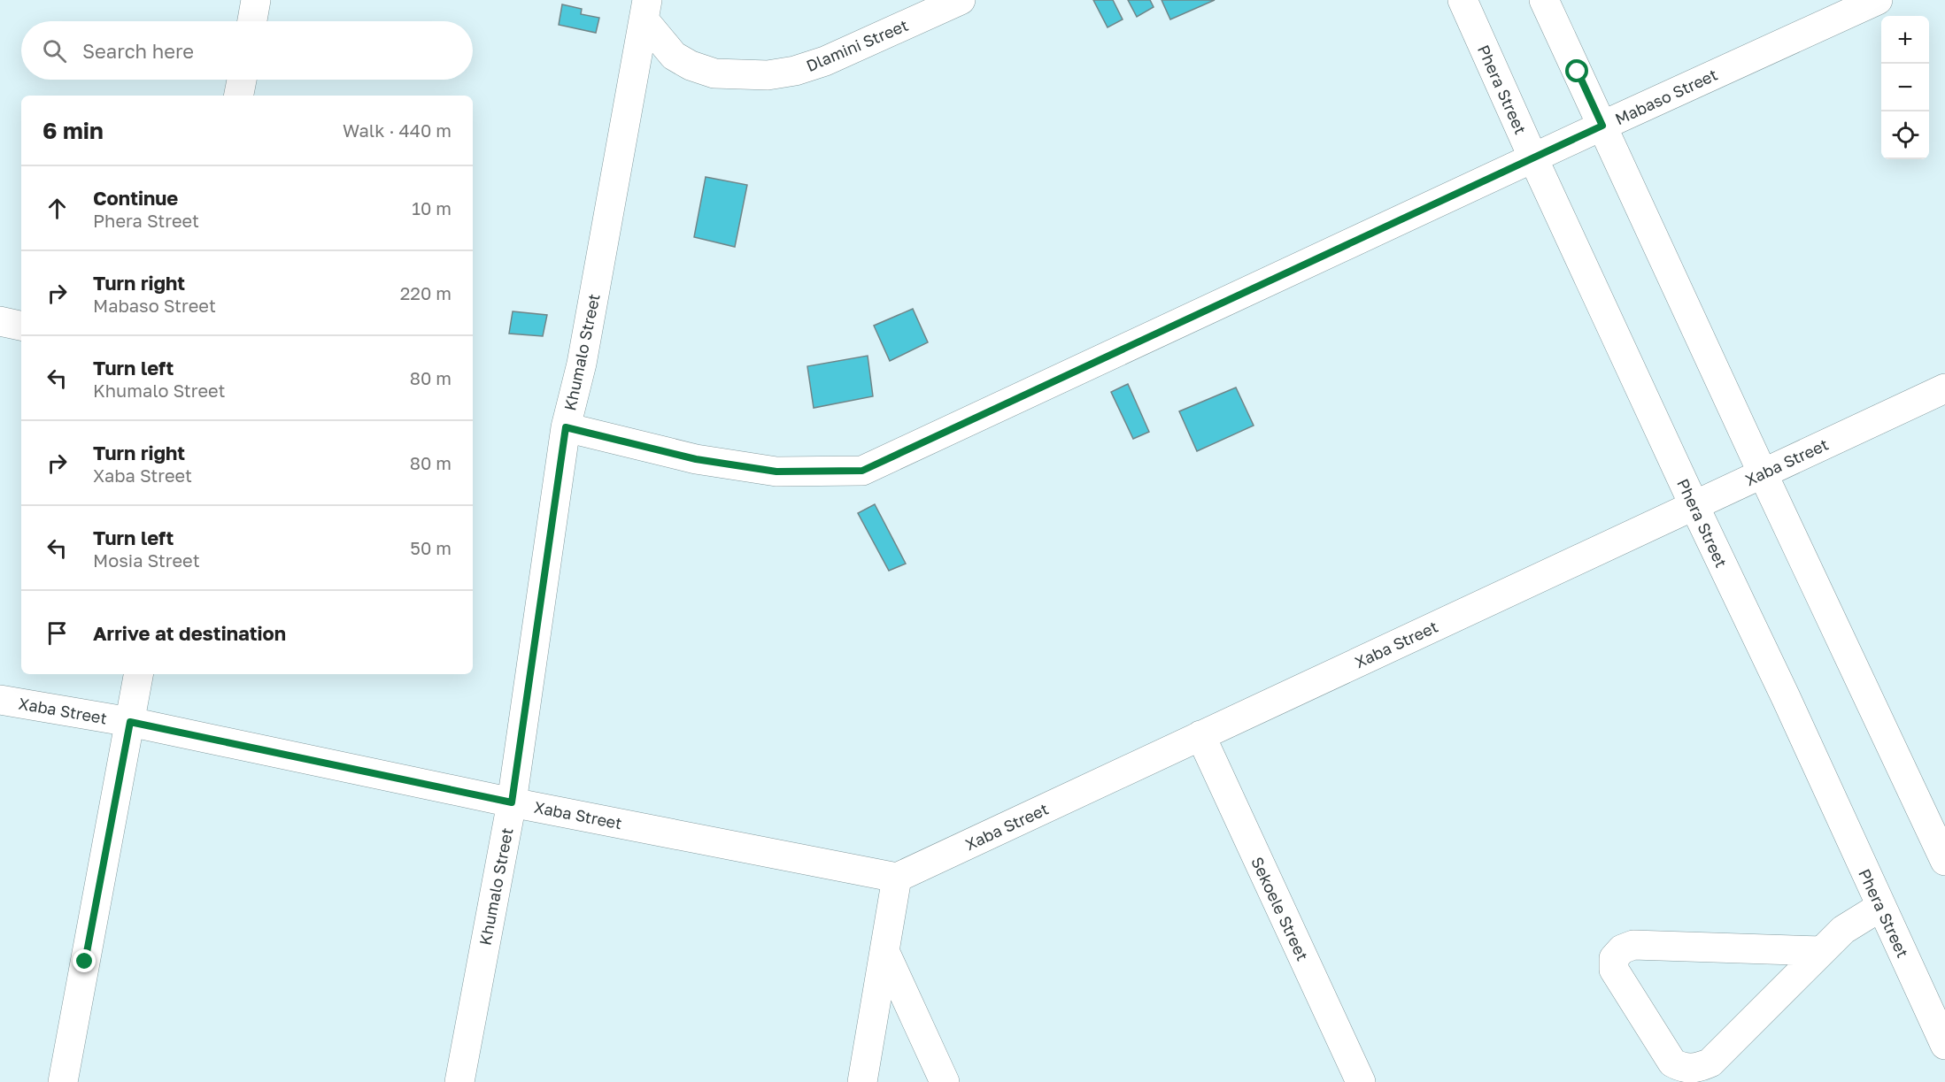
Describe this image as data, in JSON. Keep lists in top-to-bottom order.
{
  "streets": {
    "street": [
      "Dlamini Street",
      "Phera Street",
      "Mabaso Street",
      "Khumalo Street",
      "Xaba Street",
      "Sekoele Street"
    ]
  },
  "crossings": [
    ["Dlamini Street", "Khumalo Street"],
    ["Phera Street", "Mabaso Street"],
    ["Phera Street", "Xaba Street"],
    ["Mabaso Street", "Khumalo Street"],
    ["Khumalo Street", "Xaba Street"],
    ["Xaba Street", "Sekoele Street"]
  ],
  "page": {
    "map_buttons": ["+", "−"],
    "search": "Search here",
    "heading": ["6 min", "Walk · 440 m"],
    "list": [
      ["Continue", "Phera Street", "10 m"],
      ["Turn right", "Mabaso Street", "220 m"],
      ["Turn left", "Khumalo Street", "80 m"],
      ["Turn right", "Xaba Street", "80 m"],
      ["Turn left", "Mosia Street", "50 m"],
      "Arrive at destination"
    ]
  }
}
